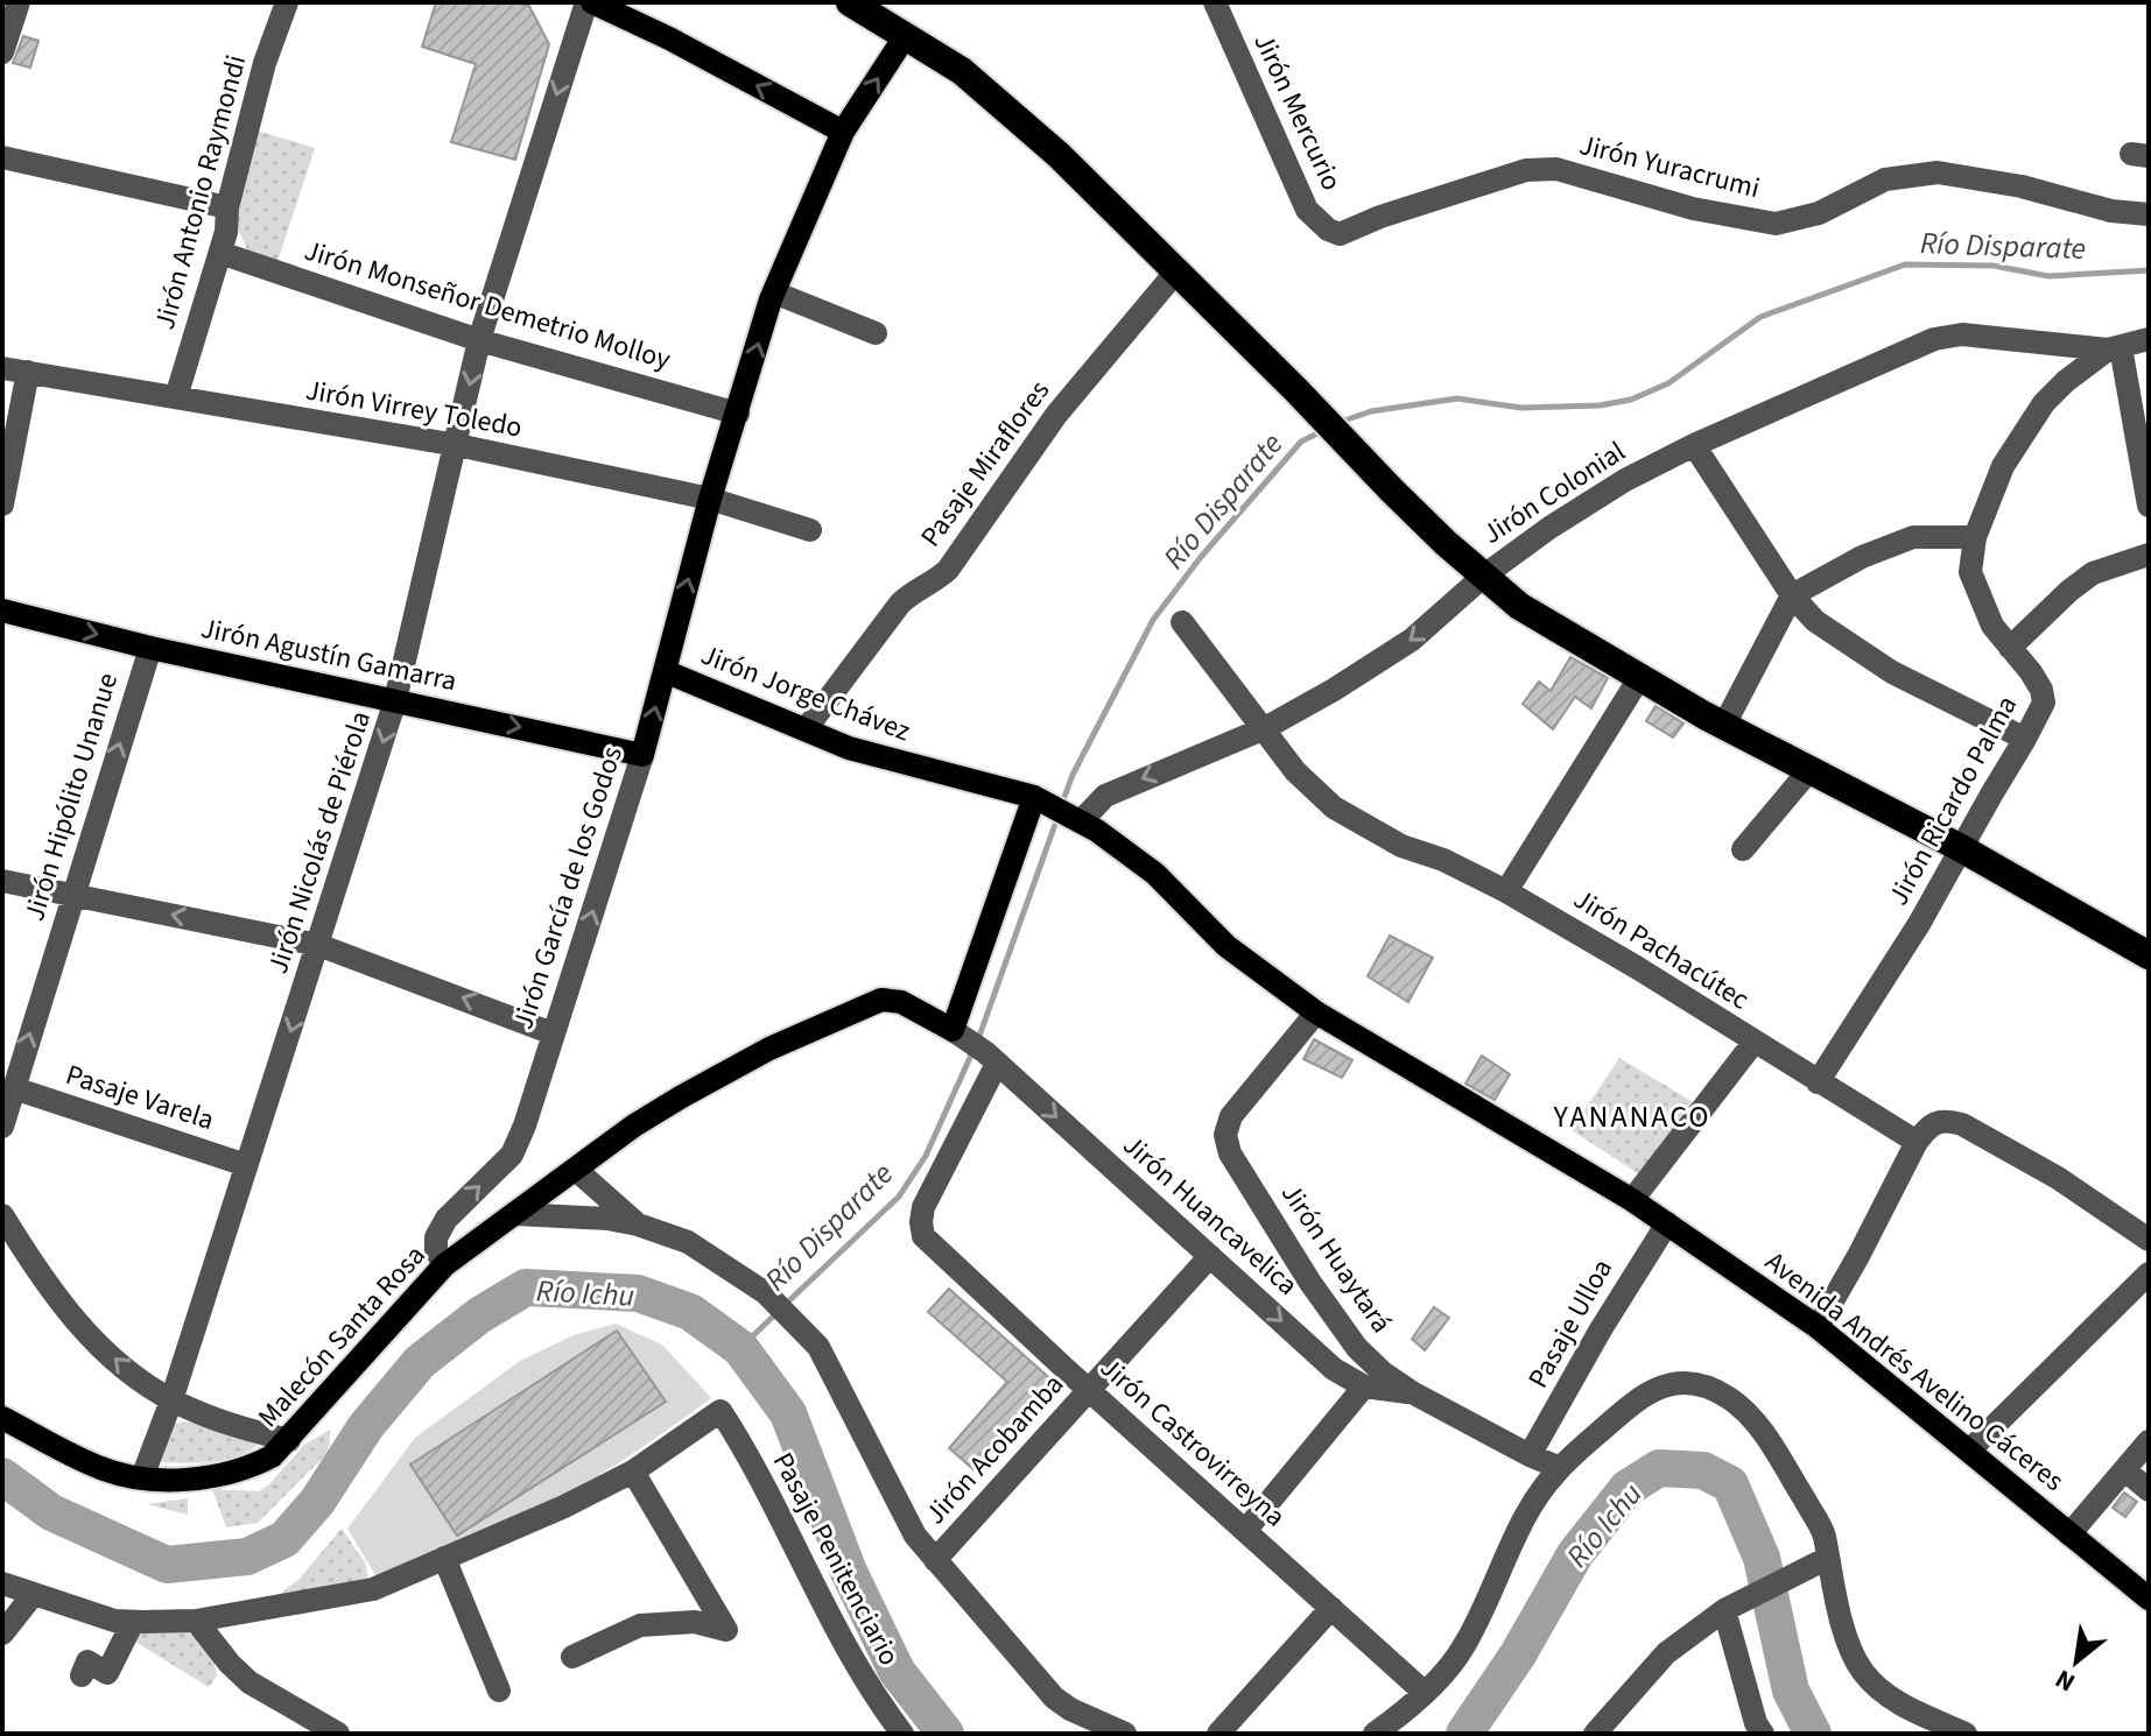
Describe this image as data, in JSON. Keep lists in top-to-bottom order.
{
  "streets": {
    "main road": [
      "Jirón Agustín Gamarra",
      "Jirón Jorge Chávez",
      "Jirón García de los Godos",
      "Malecón Santa Rosa",
      "Avenida Andrés Avelino Cáceres"
    ],
    "street": [
      "Jirón Mercurio",
      "Jirón Yuracrumi",
      "Jirón Antonio Raymondi",
      "Jirón Monseñor Demetrio Molloy",
      "Jirón Virrey Toledo",
      "Pasaje Miraflores",
      "Jirón Colonial",
      "Jirón Hipólito Unanue",
      "Jirón Ricardo Palma",
      "Jirón Nicolás de Piérola",
      "Jirón Pachacútec",
      "Pasaje Varela",
      "Jirón Huancavelica",
      "Jirón Huaytará",
      "Pasaje Ulloa",
      "Jirón Castrovirreyna",
      "Jirón Acobamba",
      "Pasaje Penitenciario"
    ]
  },
  "crossings": [
    ["Jirón Mercurio", "Jirón Yuracrumi"],
    ["Jirón Antonio Raymondi", "Jirón Monseñor Demetrio Molloy"],
    ["Jirón Antonio Raymondi", "Jirón Virrey Toledo"],
    ["Jirón Monseñor Demetrio Molloy", "Jirón Nicolás de Piérola"],
    ["Jirón Monseñor Demetrio Molloy", "Jirón García de los Godos"],
    ["Jirón Virrey Toledo", "Jirón Nicolás de Piérola"],
    ["Jirón Virrey Toledo", "Jirón García de los Godos"],
    ["Pasaje Miraflores", "Jirón Jorge Chávez"],
    ["Jirón Colonial", "Jirón Ricardo Palma"],
    ["Jirón Colonial", "Jirón Pachacútec"],
    ["Jirón Colonial", "Avenida Andrés Avelino Cáceres"],
    ["Jirón Agustín Gamarra", "Jirón Hipólito Unanue"],
    ["Jirón Agustín Gamarra", "Jirón Nicolás de Piérola"],
    ["Jirón Agustín Gamarra", "Jirón García de los Godos"],
    ["Jirón Jorge Chávez", "Jirón García de los Godos"],
    ["Jirón Jorge Chávez", "Avenida Andrés Avelino Cáceres"],
    ["Jirón Hipólito Unanue", "Pasaje Varela"],
    ["Jirón Ricardo Palma", "Jirón Pachacútec"],
    ["Jirón Nicolás de Piérola", "Pasaje Varela"],
    ["Jirón Nicolás de Piérola", "Malecón Santa Rosa"],
    ["Jirón García de los Godos", "Malecón Santa Rosa"],
    ["Jirón Huancavelica", "Jirón Huaytará"],
    ["Jirón Huancavelica", "Malecón Santa Rosa"],
    ["Jirón Huancavelica", "Jirón Castrovirreyna"],
    ["Jirón Huancavelica", "Jirón Acobamba"],
    ["Jirón Huaytará", "Pasaje Ulloa"],
    ["Jirón Huaytará", "Avenida Andrés Avelino Cáceres"],
    ["Pasaje Ulloa", "Avenida Andrés Avelino Cáceres"],
    ["Malecón Santa Rosa", "Jirón Castrovirreyna"],
    ["Jirón Castrovirreyna", "Jirón Acobamba"]
  ],
  "one_way": [
    "Jirón Colonial",
    "Jirón Agustín Gamarra",
    "Jirón Hipólito Unanue",
    "Jirón Nicolás de Piérola",
    "Jirón García de los Godos",
    "Jirón Huancavelica"
  ],
  "districts": ["YANANACO"],
  "water": ["Río Disparate", "Río Ichu"],
  "north": "bottom left"
}
